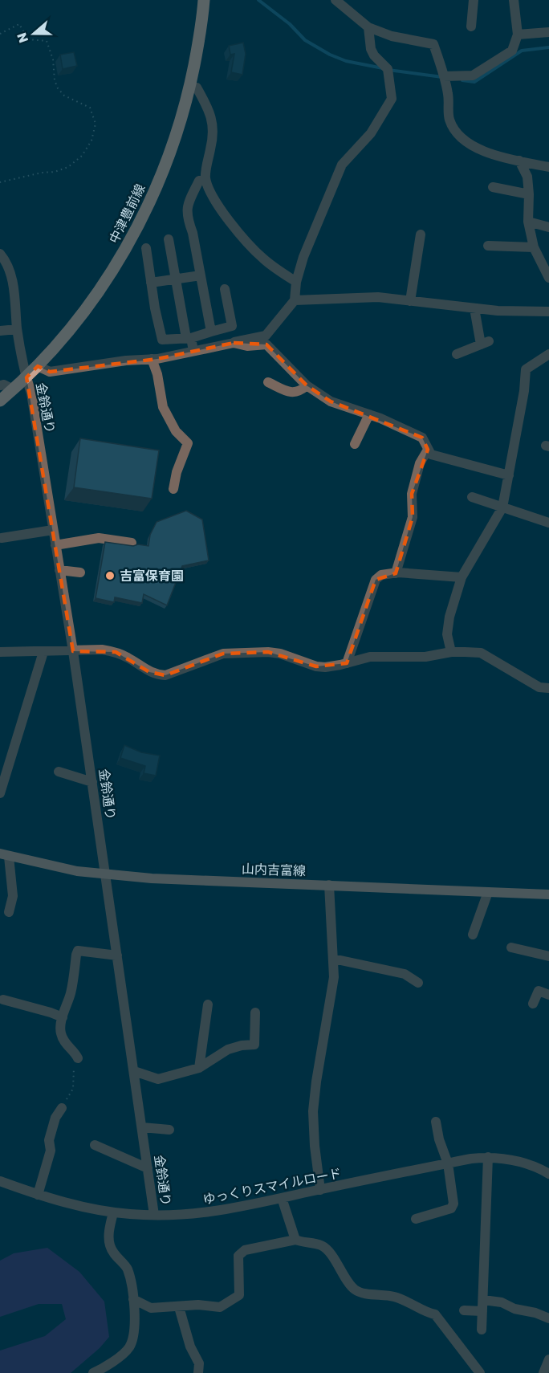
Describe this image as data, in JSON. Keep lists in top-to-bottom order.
{
  "streets": {
    "main road": ["中津豊前線", "山内吉富線"],
    "street": ["金鈴通り", "ゆっくりスマイルロード"]
  },
  "crossings": [
    ["中津豊前線", "金鈴通り"],
    ["金鈴通り", "山内吉富線"],
    ["金鈴通り", "ゆっくりスマイルロード"]
  ],
  "places": ["吉富保育園"],
  "north": "left"
}
